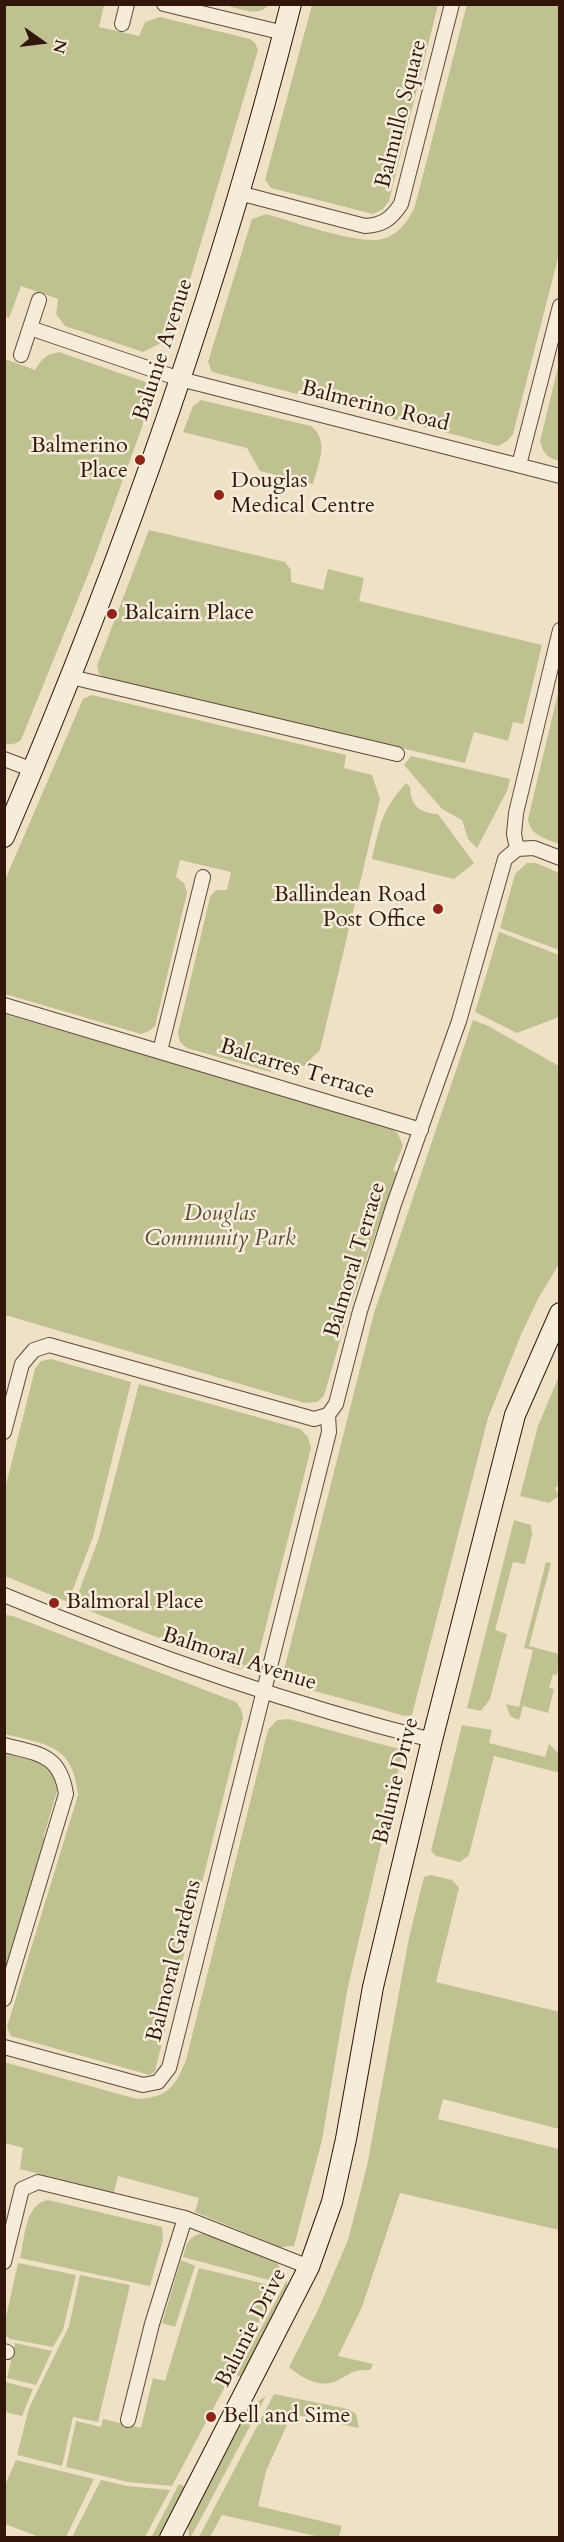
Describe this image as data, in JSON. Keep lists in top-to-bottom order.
{
  "streets": {
    "street": [
      "Balmullo Square",
      "Balunie Avenue",
      "Balmerino Road",
      "Balcarres Terrace",
      "Balmoral Terrace",
      "Balmoral Avenue",
      "Balunie Drive",
      "Balmoral Gardens"
    ]
  },
  "crossings": [
    ["Balmullo Square", "Balunie Avenue"],
    ["Balunie Avenue", "Balmerino Road"],
    ["Balcarres Terrace", "Balmoral Terrace"],
    ["Balmoral Terrace", "Balmoral Avenue"],
    ["Balmoral Terrace", "Balmoral Gardens"],
    ["Balmoral Avenue", "Balunie Drive"],
    ["Balmoral Avenue", "Balmoral Gardens"]
  ],
  "parks": ["Douglas Community Park"],
  "places": [
    "Balmerino Place",
    "Douglas Medical Centre",
    "Balcairn Place",
    "Ballindean Road Post Office",
    "Balmoral Place",
    "Bell and Sime"
  ],
  "north": "right"
}
